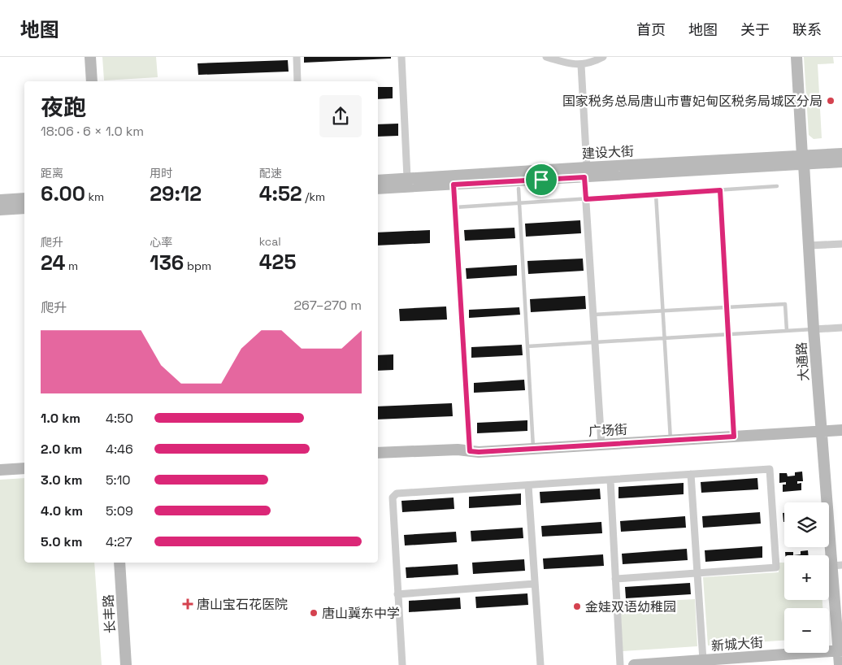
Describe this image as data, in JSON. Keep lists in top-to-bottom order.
{
  "streets": {
    "main road": [
      "建设大街",
      "大通路",
      "广场街",
      "长丰路",
      "新城大街"
    ]
  },
  "crossings": [
    ["建设大街", "大通路"],
    ["大通路", "广场街"],
    ["大通路", "新城大街"]
  ],
  "places": {
    "other": ["国家税务总局唐山市曹妃甸区税务局城区分局", "金娃双语幼稚园", "唐山冀东中学"],
    "health": ["唐山宝石花医院"]
  },
  "page": {
    "header": "地图",
    "nav": [
      "首页",
      "地图",
      "关于",
      "联系"
    ],
    "heading": ["夜跑", "18:06 · 6 × 1.0 km"],
    "stats": [
      ["距离", "6.00 km"],
      ["用时", "29:12"],
      ["配速", "4:52 /km"],
      ["爬升", "24 m"],
      ["心率", "136 bpm"],
      ["kcal", "425"]
    ],
    "chart": ["爬升", "267–270 m"],
    "list": [
      {
        "name": "1.0 km",
        "note": "4:50"
      },
      {
        "name": "2.0 km",
        "note": "4:46"
      },
      {
        "name": "3.0 km",
        "note": "5:10"
      },
      {
        "name": "4.0 km",
        "note": "5:09"
      },
      {
        "name": "5.0 km",
        "note": "4:27"
      }
    ],
    "map_buttons": ["+", "−"]
  }
}
